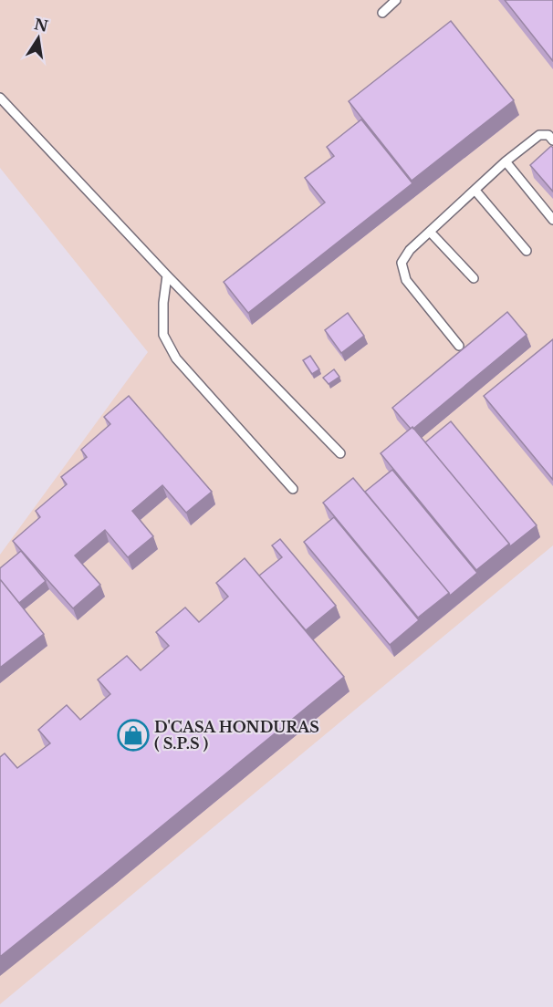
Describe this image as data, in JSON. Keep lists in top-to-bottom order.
{
  "places": {
    "shop": ["D'CASA HONDURAS ( S.P.S )"]
  },
  "north": "top"
}
